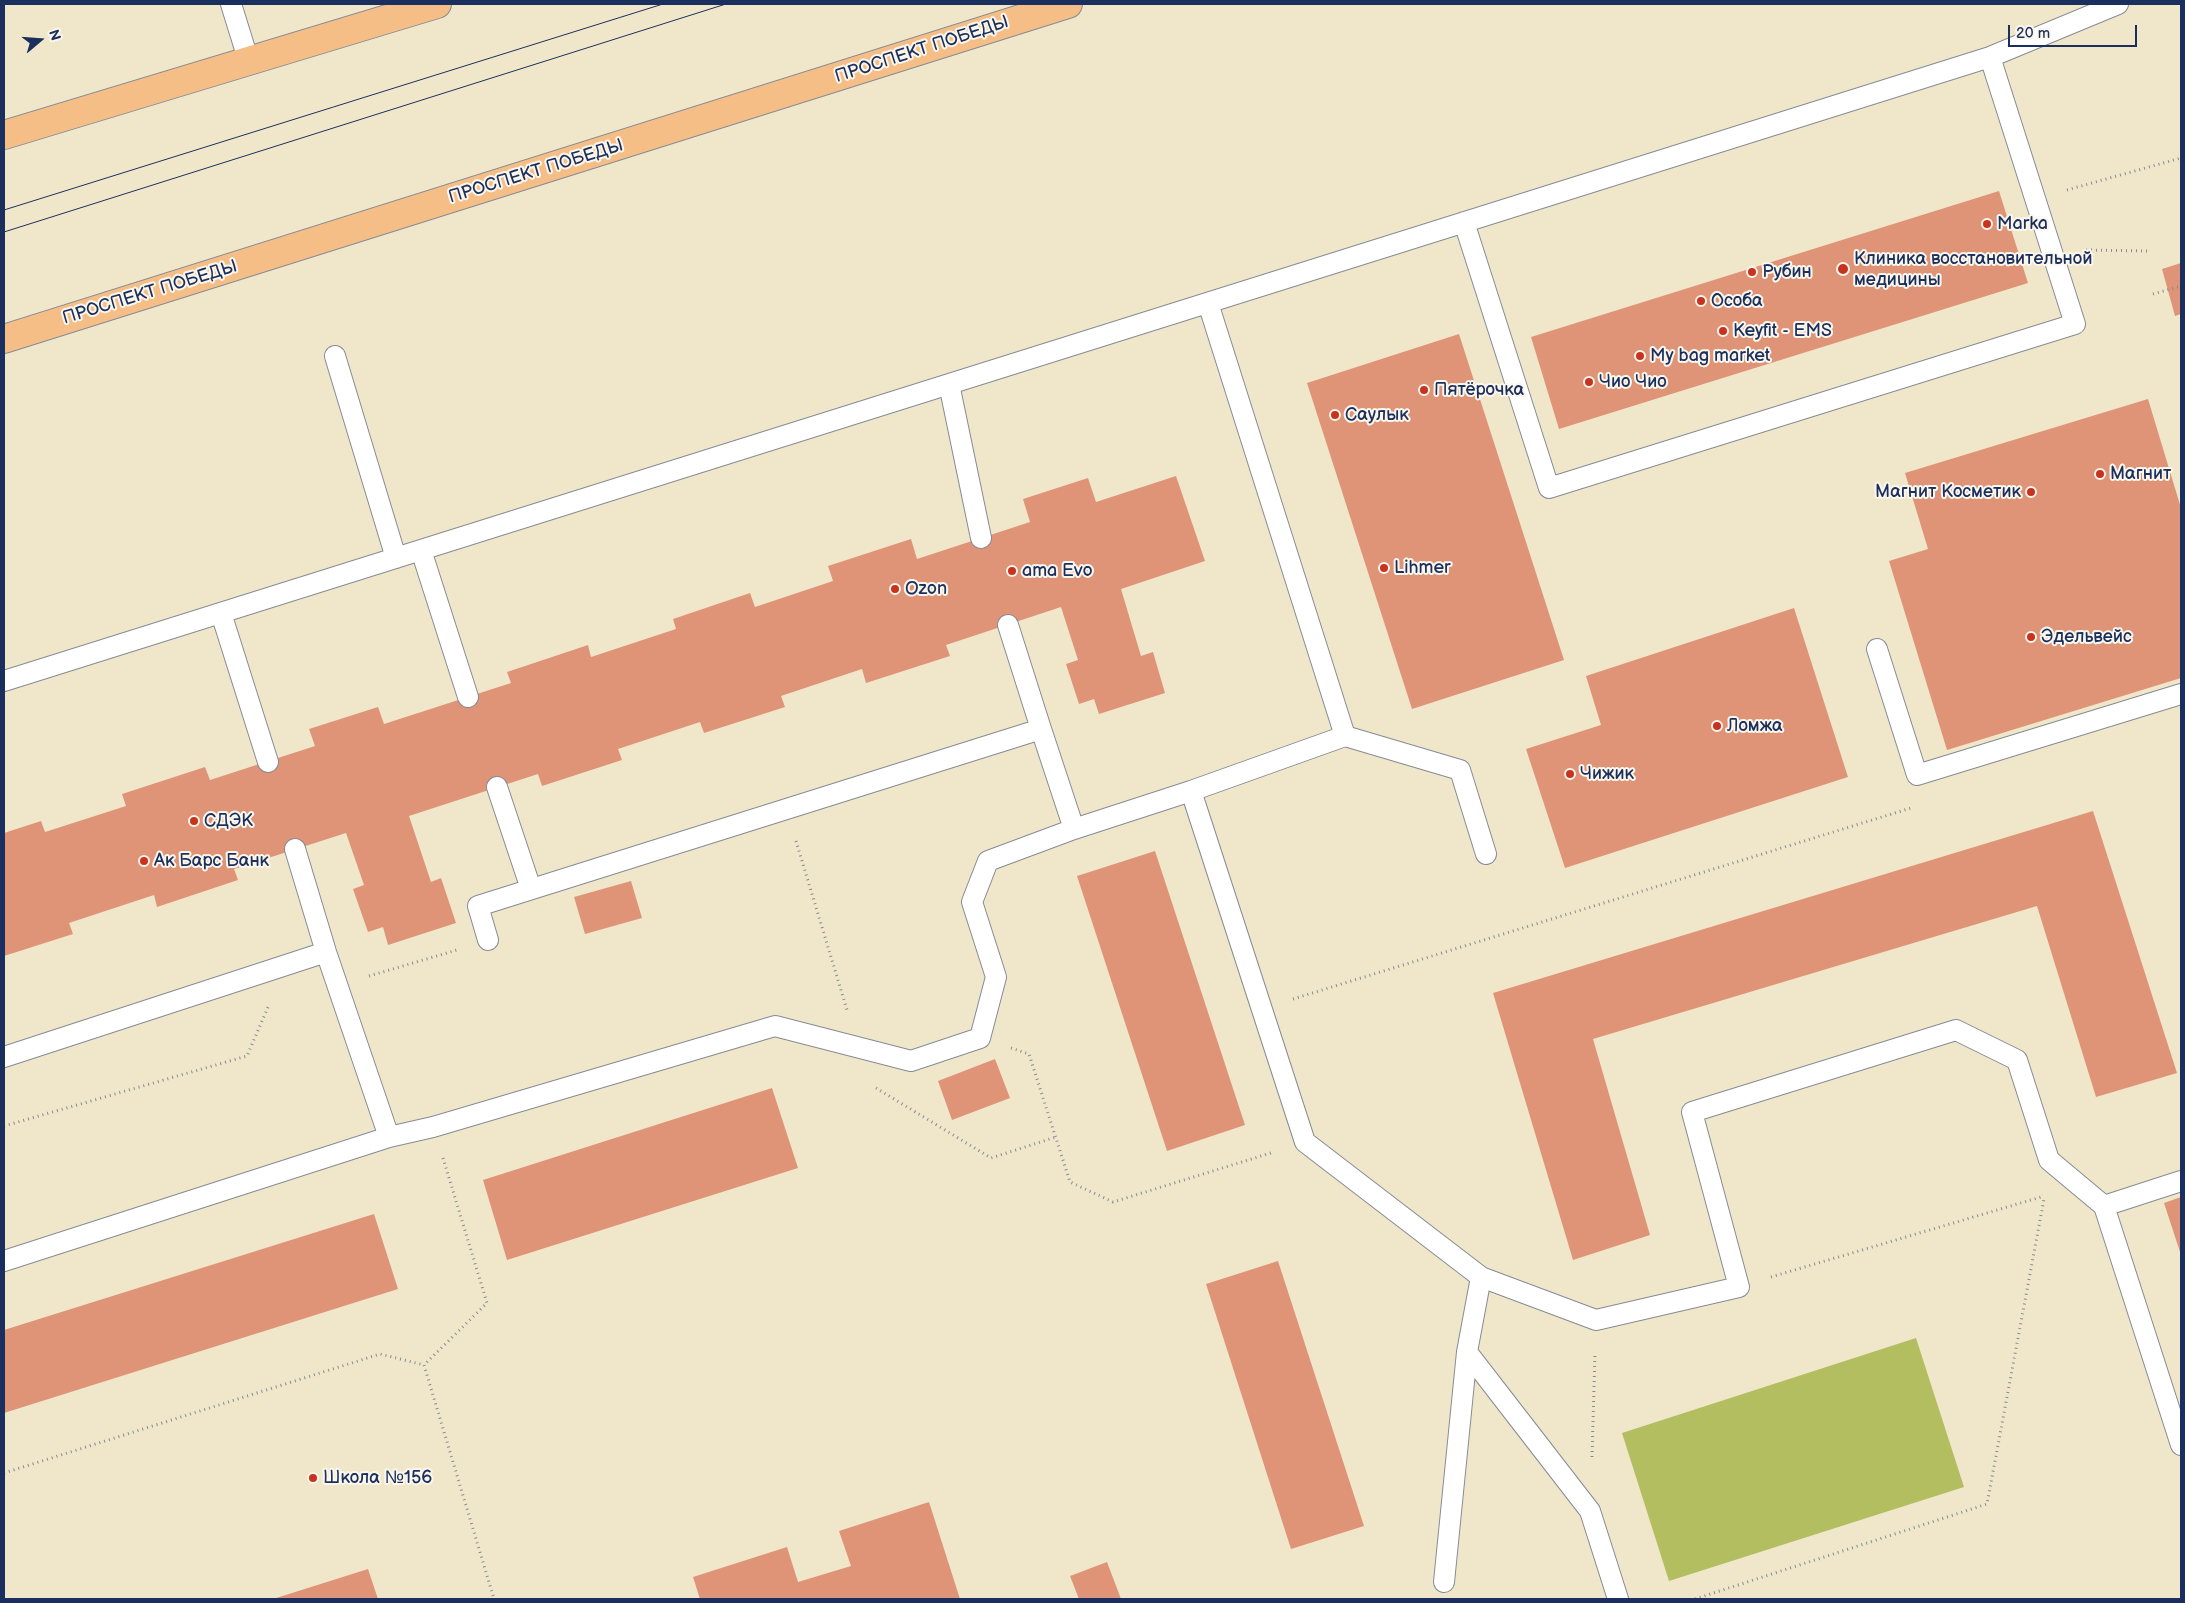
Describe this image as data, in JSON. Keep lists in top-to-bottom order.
{
  "streets": {
    "main road": ["ПРОСПЕКТ ПОБЕДЫ"]
  },
  "places": [
    "Marka",
    "Клиника восстановительной медицины",
    "Рубин",
    "Особа",
    "Keyfit - EMS",
    "My bag market",
    "Чио Чио",
    "Пятёрочка",
    "Саулык",
    "Магнит",
    "Магнит Косметик",
    "Lihmer",
    "ama Evo",
    "Ozon",
    "Эдельвейс",
    "Ломжа",
    "Чижик",
    "СДЭК",
    "Ак Барс Банк",
    "Школа №156"
  ],
  "scale_bar": "20 m",
  "north": "right"
}
